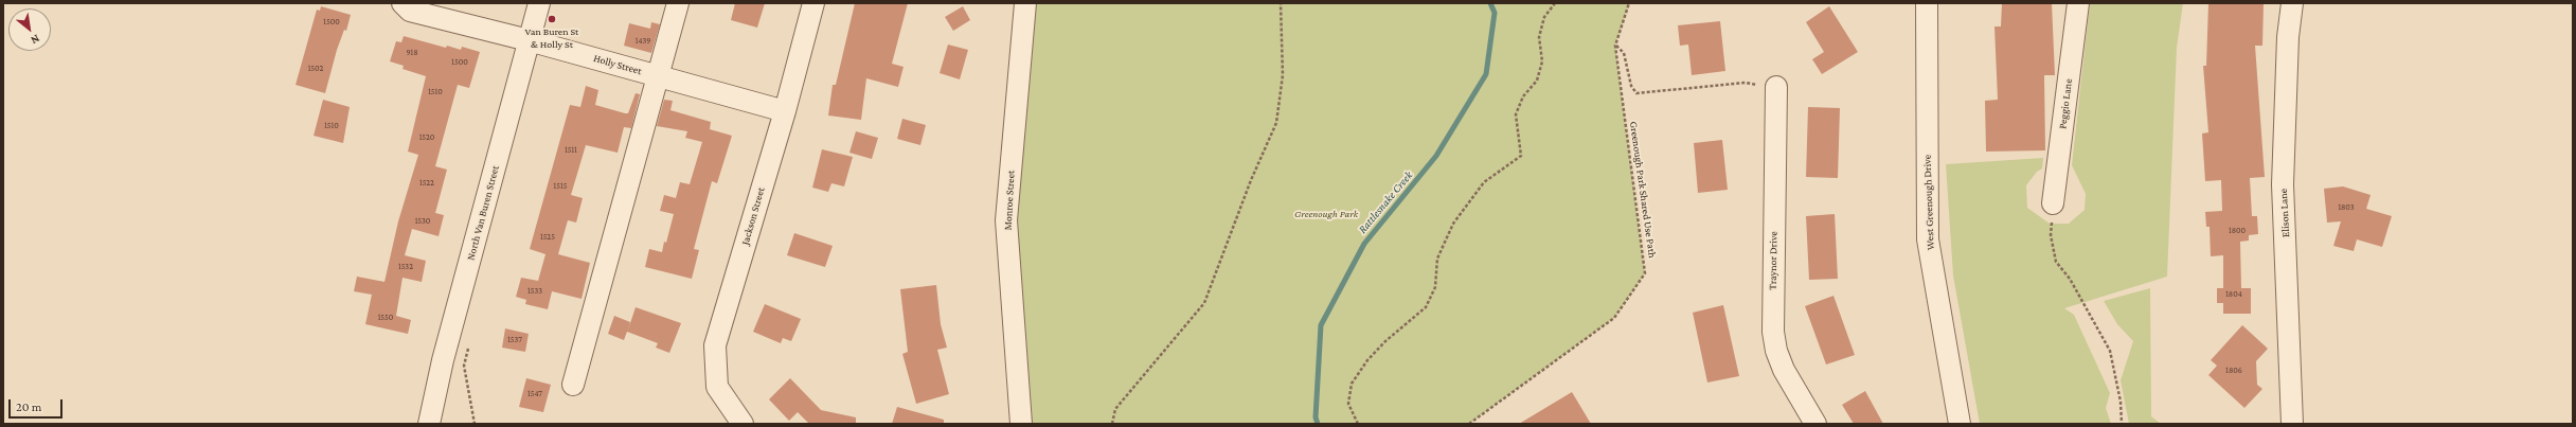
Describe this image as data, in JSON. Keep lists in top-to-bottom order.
{
  "streets": {
    "street": [
      "Holly Street",
      "Peggio Lane",
      "Monroe Street",
      "West Greenough Drive",
      "North Van Buren Street",
      "Elison Lane",
      "Jackson Street",
      "Traynor Drive"
    ],
    "path": ["Greenough Park Shared Use Path"]
  },
  "crossings": [
    ["Holly Street", "North Van Buren Street"],
    ["Holly Street", "Jackson Street"]
  ],
  "water": ["Rattlesnake Creek"],
  "parks": ["Greenough Park"],
  "places": ["Van Buren St & Holly St"],
  "house_numbers": [
    "1500",
    "1439",
    "918",
    "1500",
    "1502",
    "1510",
    "1510",
    "1520",
    "1511",
    "1522",
    "1515",
    "1803",
    "1530",
    "1800",
    "1525",
    "1532",
    "1533",
    "1804",
    "1550",
    "1537",
    "1806",
    "1547"
  ],
  "scale_bar": "20 m",
  "north": "bottom right"
}
